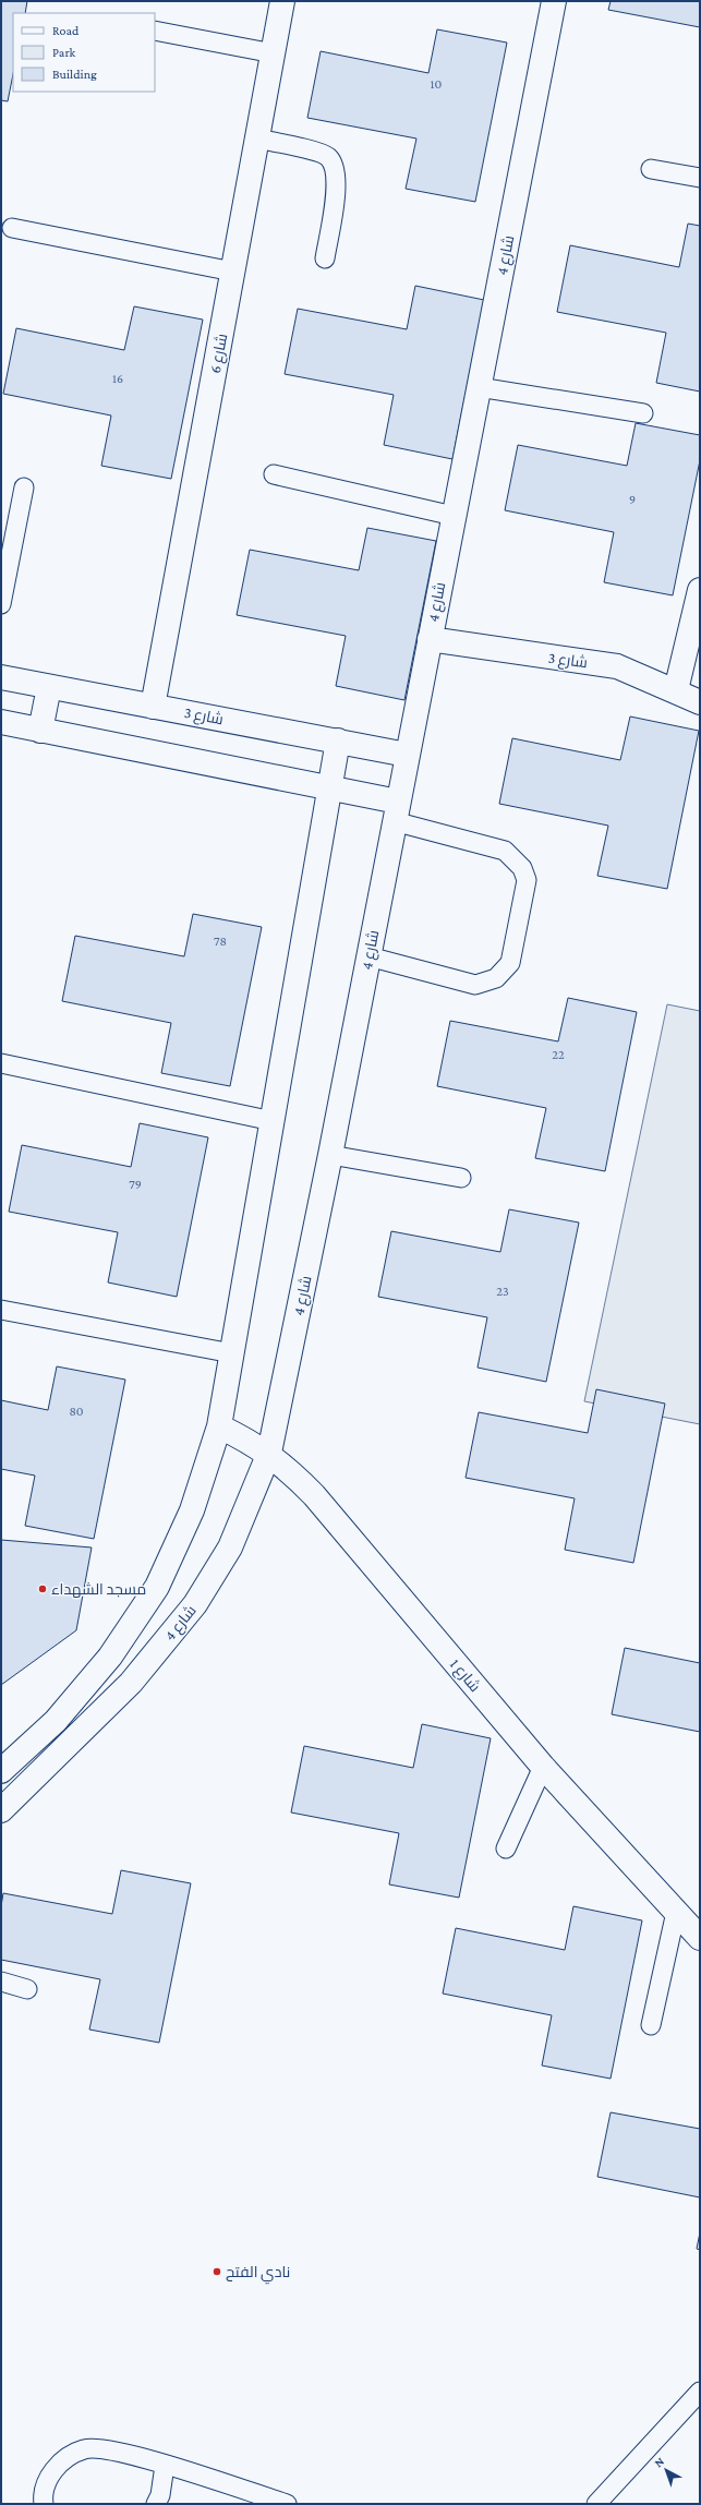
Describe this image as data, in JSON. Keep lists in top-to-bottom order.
{
  "streets": {
    "street": [
      "شارع 4",
      "شارع 6",
      "شارع 3",
      "شارع 1"
    ]
  },
  "crossings": [
    ["شارع 4", "شارع 3"],
    ["شارع 4", "شارع 1"],
    ["شارع 6", "شارع 3"]
  ],
  "places": ["مسجد الشهداء", "نادي الفتح"],
  "house_numbers": [
    "10",
    "16",
    "9",
    "78",
    "22",
    "79",
    "23",
    "80"
  ],
  "legend": ["Road", "Park", "Building"],
  "north": "top left"
}
